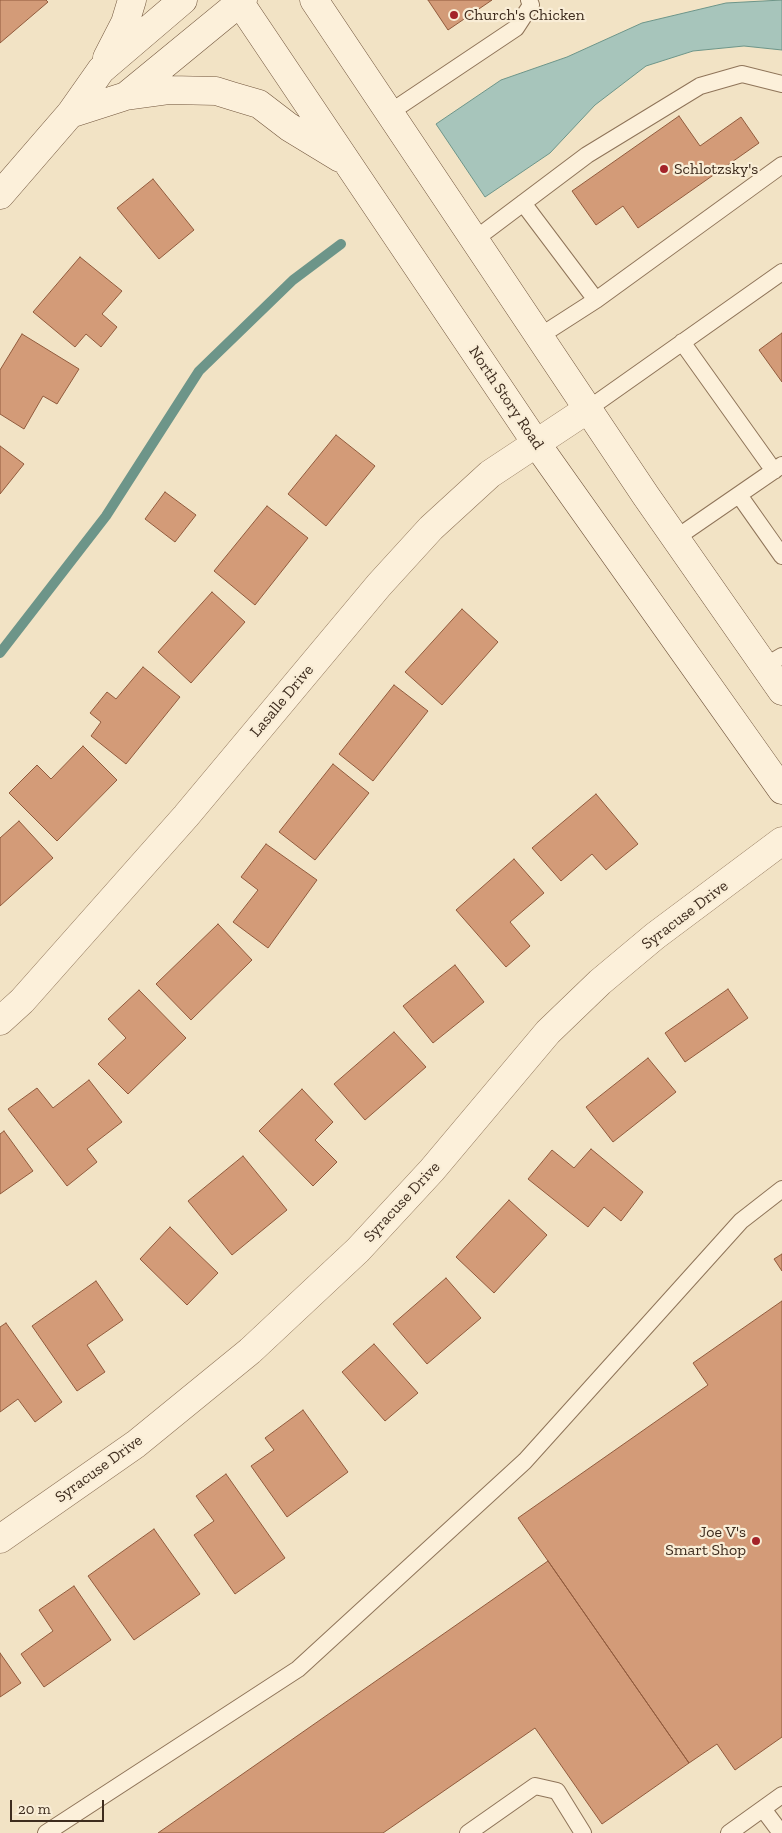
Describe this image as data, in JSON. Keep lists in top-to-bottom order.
{
  "streets": {
    "street": ["North Story Road", "Lasalle Drive", "Syracuse Drive"]
  },
  "crossings": [
    ["North Story Road", "Lasalle Drive"]
  ],
  "places": ["Church's Chicken", "Schlotzsky's", "Joe V's Smart Shop"],
  "scale_bar": "20 m"
}
